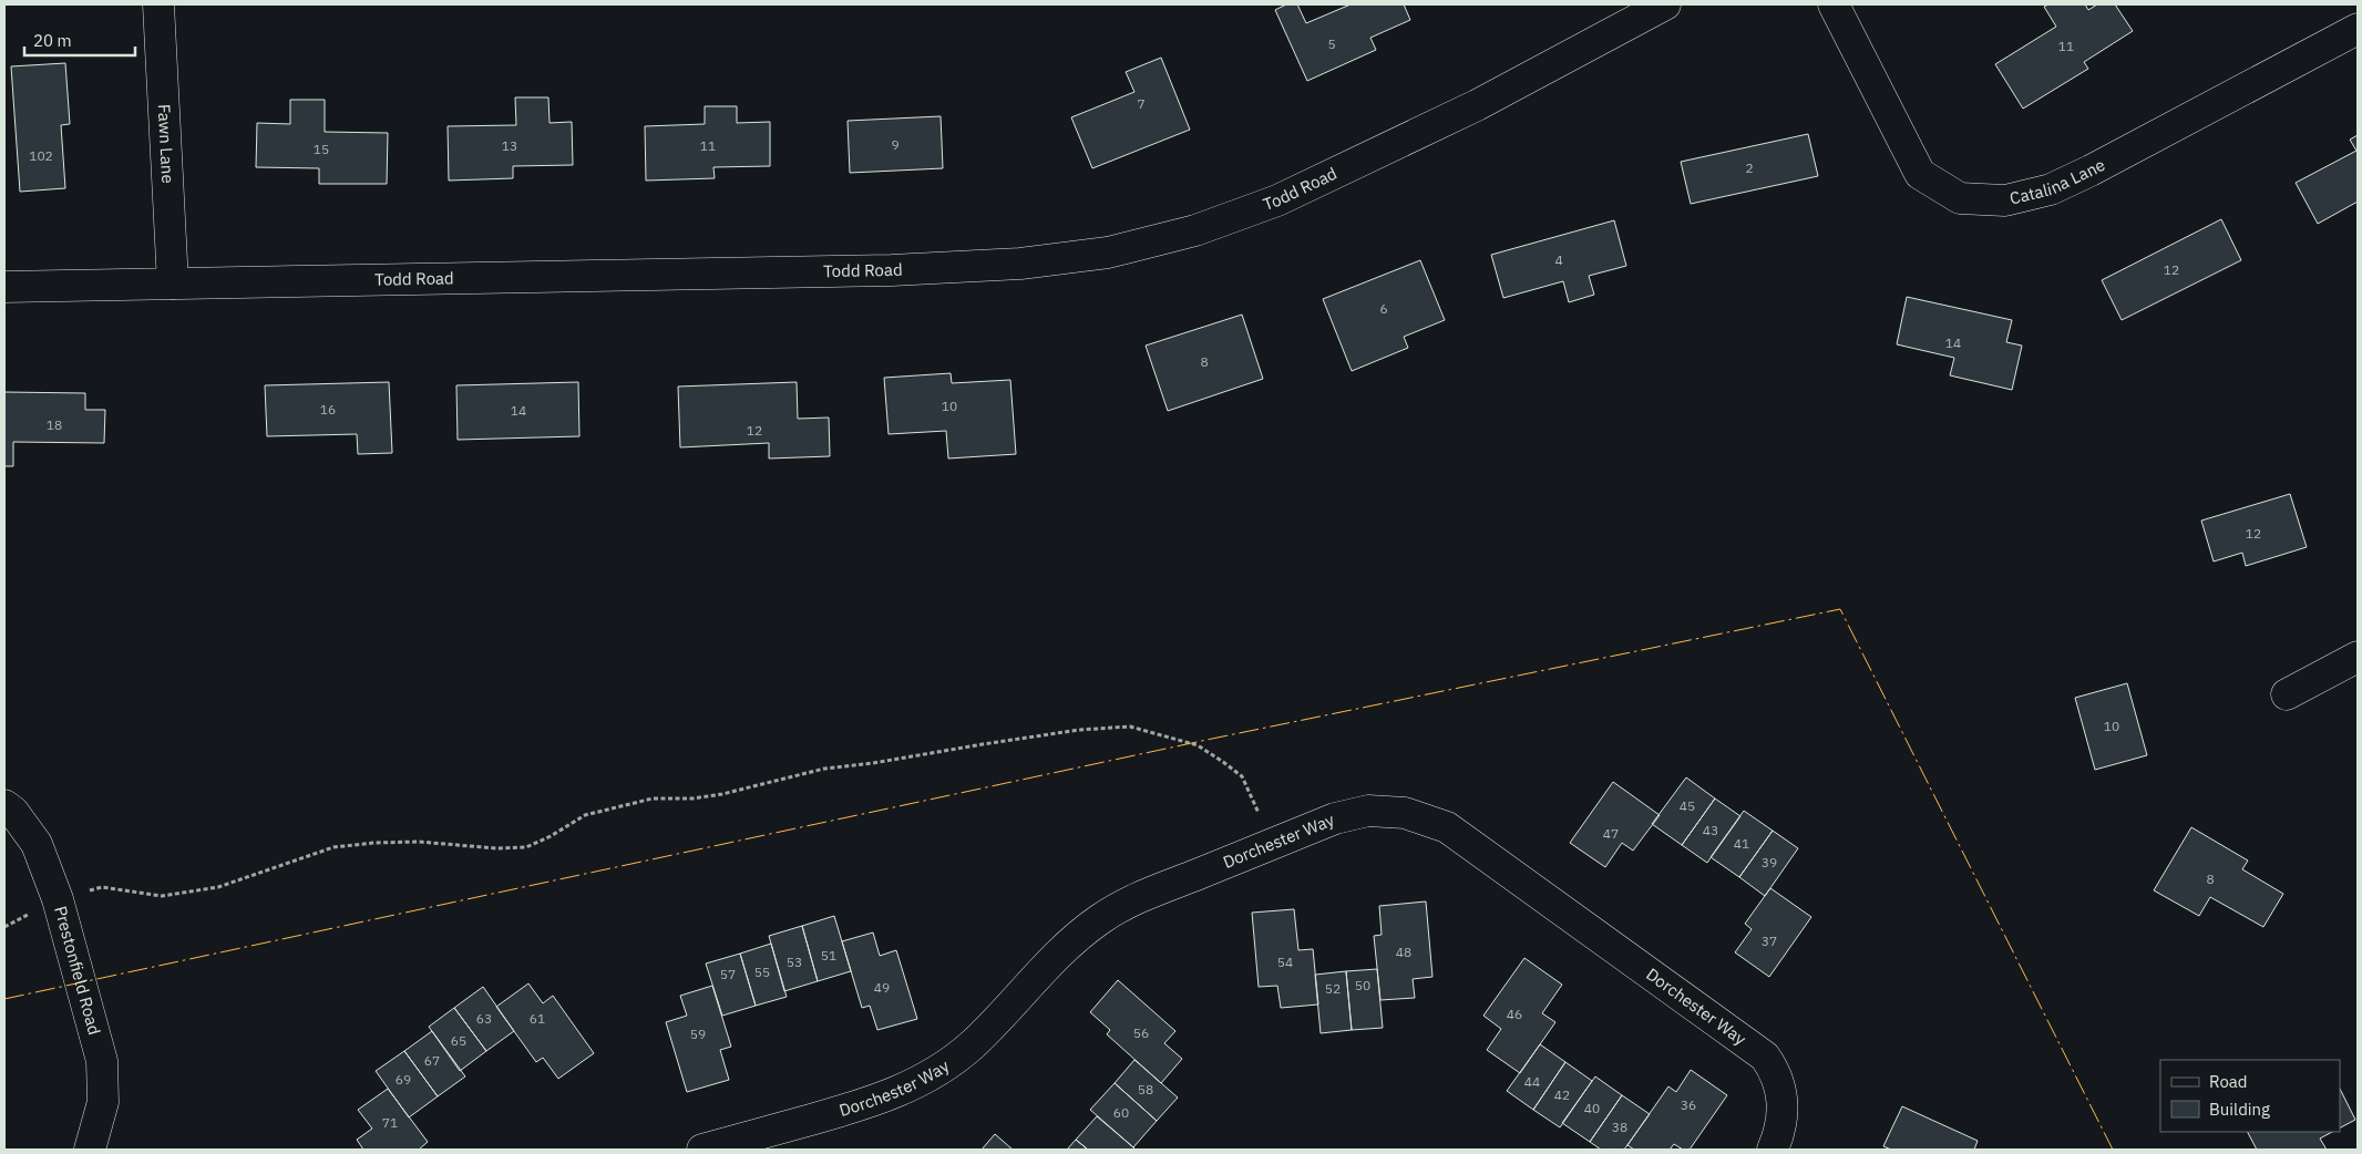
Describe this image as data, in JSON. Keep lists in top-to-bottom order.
{
  "streets": {
    "street": [
      "Fawn Lane",
      "Catalina Lane",
      "Todd Road",
      "Dorchester Way",
      "Prestonfield Road"
    ]
  },
  "crossings": [
    ["Fawn Lane", "Todd Road"]
  ],
  "house_numbers": [
    "5",
    "11",
    "7",
    "9",
    "13",
    "11",
    "15",
    "102",
    "2",
    "4",
    "12",
    "6",
    "14",
    "8",
    "10",
    "16",
    "14",
    "18",
    "12",
    "12",
    "10",
    "45",
    "43",
    "47",
    "41",
    "39",
    "8",
    "37",
    "48",
    "51",
    "53",
    "54",
    "55",
    "57",
    "50",
    "49",
    "52",
    "46",
    "63",
    "61",
    "56",
    "59",
    "65",
    "67",
    "69",
    "44",
    "58",
    "42",
    "36",
    "40",
    "60",
    "71",
    "38"
  ],
  "legend": ["Road", "Building"],
  "scale_bar": "20 m"
}
